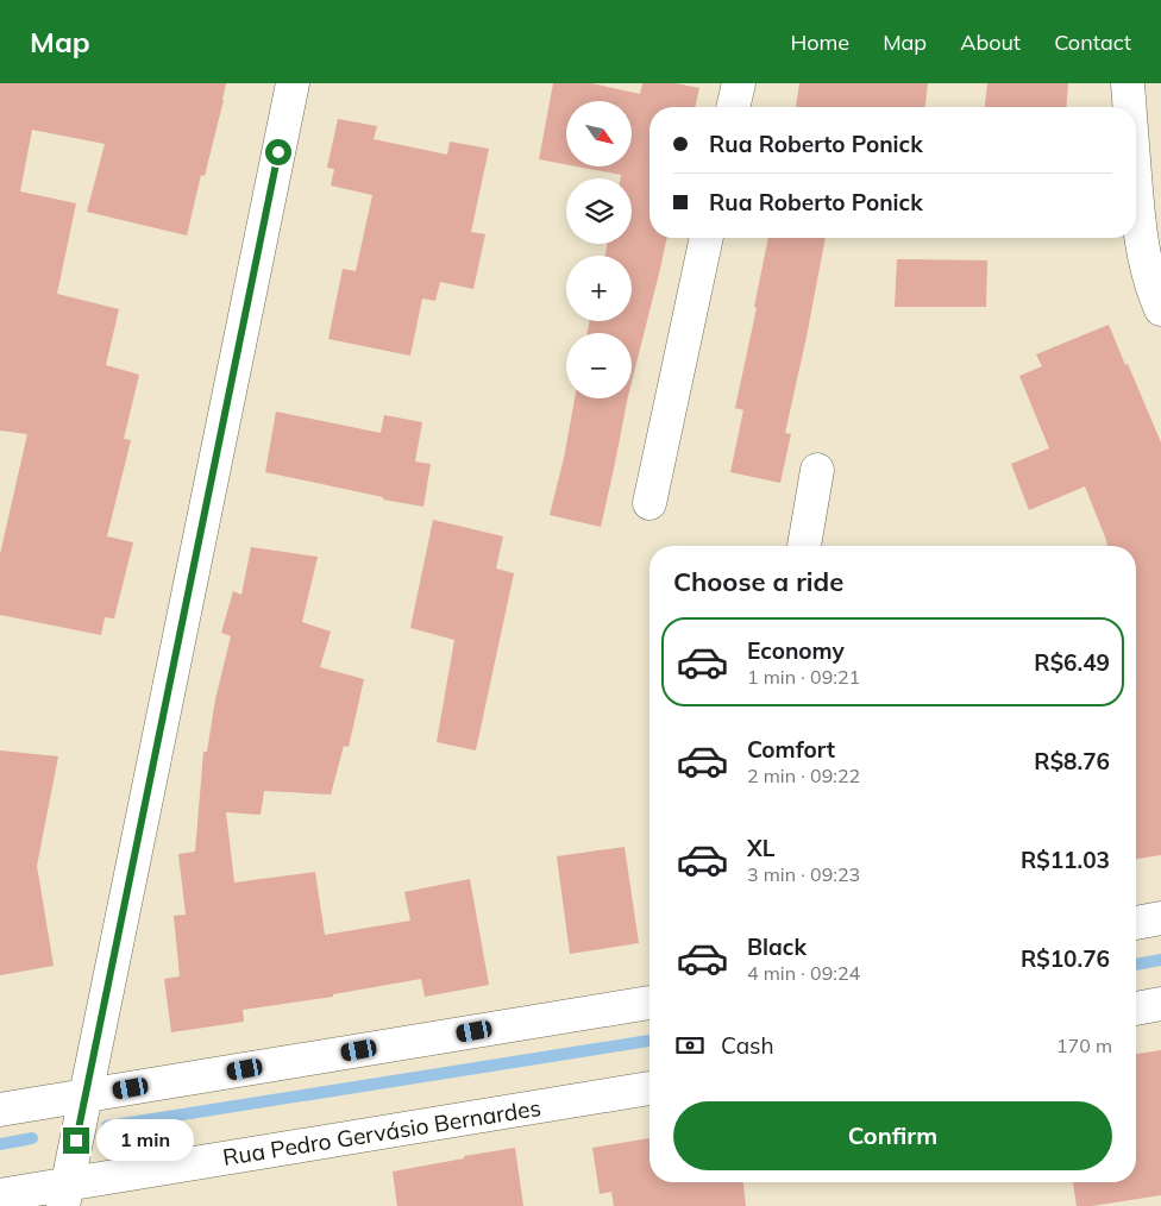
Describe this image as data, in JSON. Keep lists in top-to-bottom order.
{
  "streets": {
    "street": ["Rua Pedro Gervásio Bernardes"]
  },
  "north": "bottom right",
  "page": {
    "header": "Map",
    "nav": [
      "Home",
      "Map",
      "About",
      "Contact"
    ],
    "map_buttons": ["+", "−"],
    "banner": ["Rua Roberto Ponick", "Rua Roberto Ponick"],
    "heading": "Choose a ride",
    "list": [
      {
        "name": "Economy",
        "note": "1 min · 09:21",
        "value": "R$6.49"
      },
      {
        "name": "Comfort",
        "note": "2 min · 09:22",
        "value": "R$8.76"
      },
      {
        "name": "XL",
        "note": "3 min · 09:23",
        "value": "R$11.03"
      },
      {
        "name": "Black",
        "note": "4 min · 09:24",
        "value": "R$10.76"
      }
    ],
    "pay": ["Cash", "170 m"],
    "buttons": "Confirm",
    "bubble": "1 min"
  }
}
